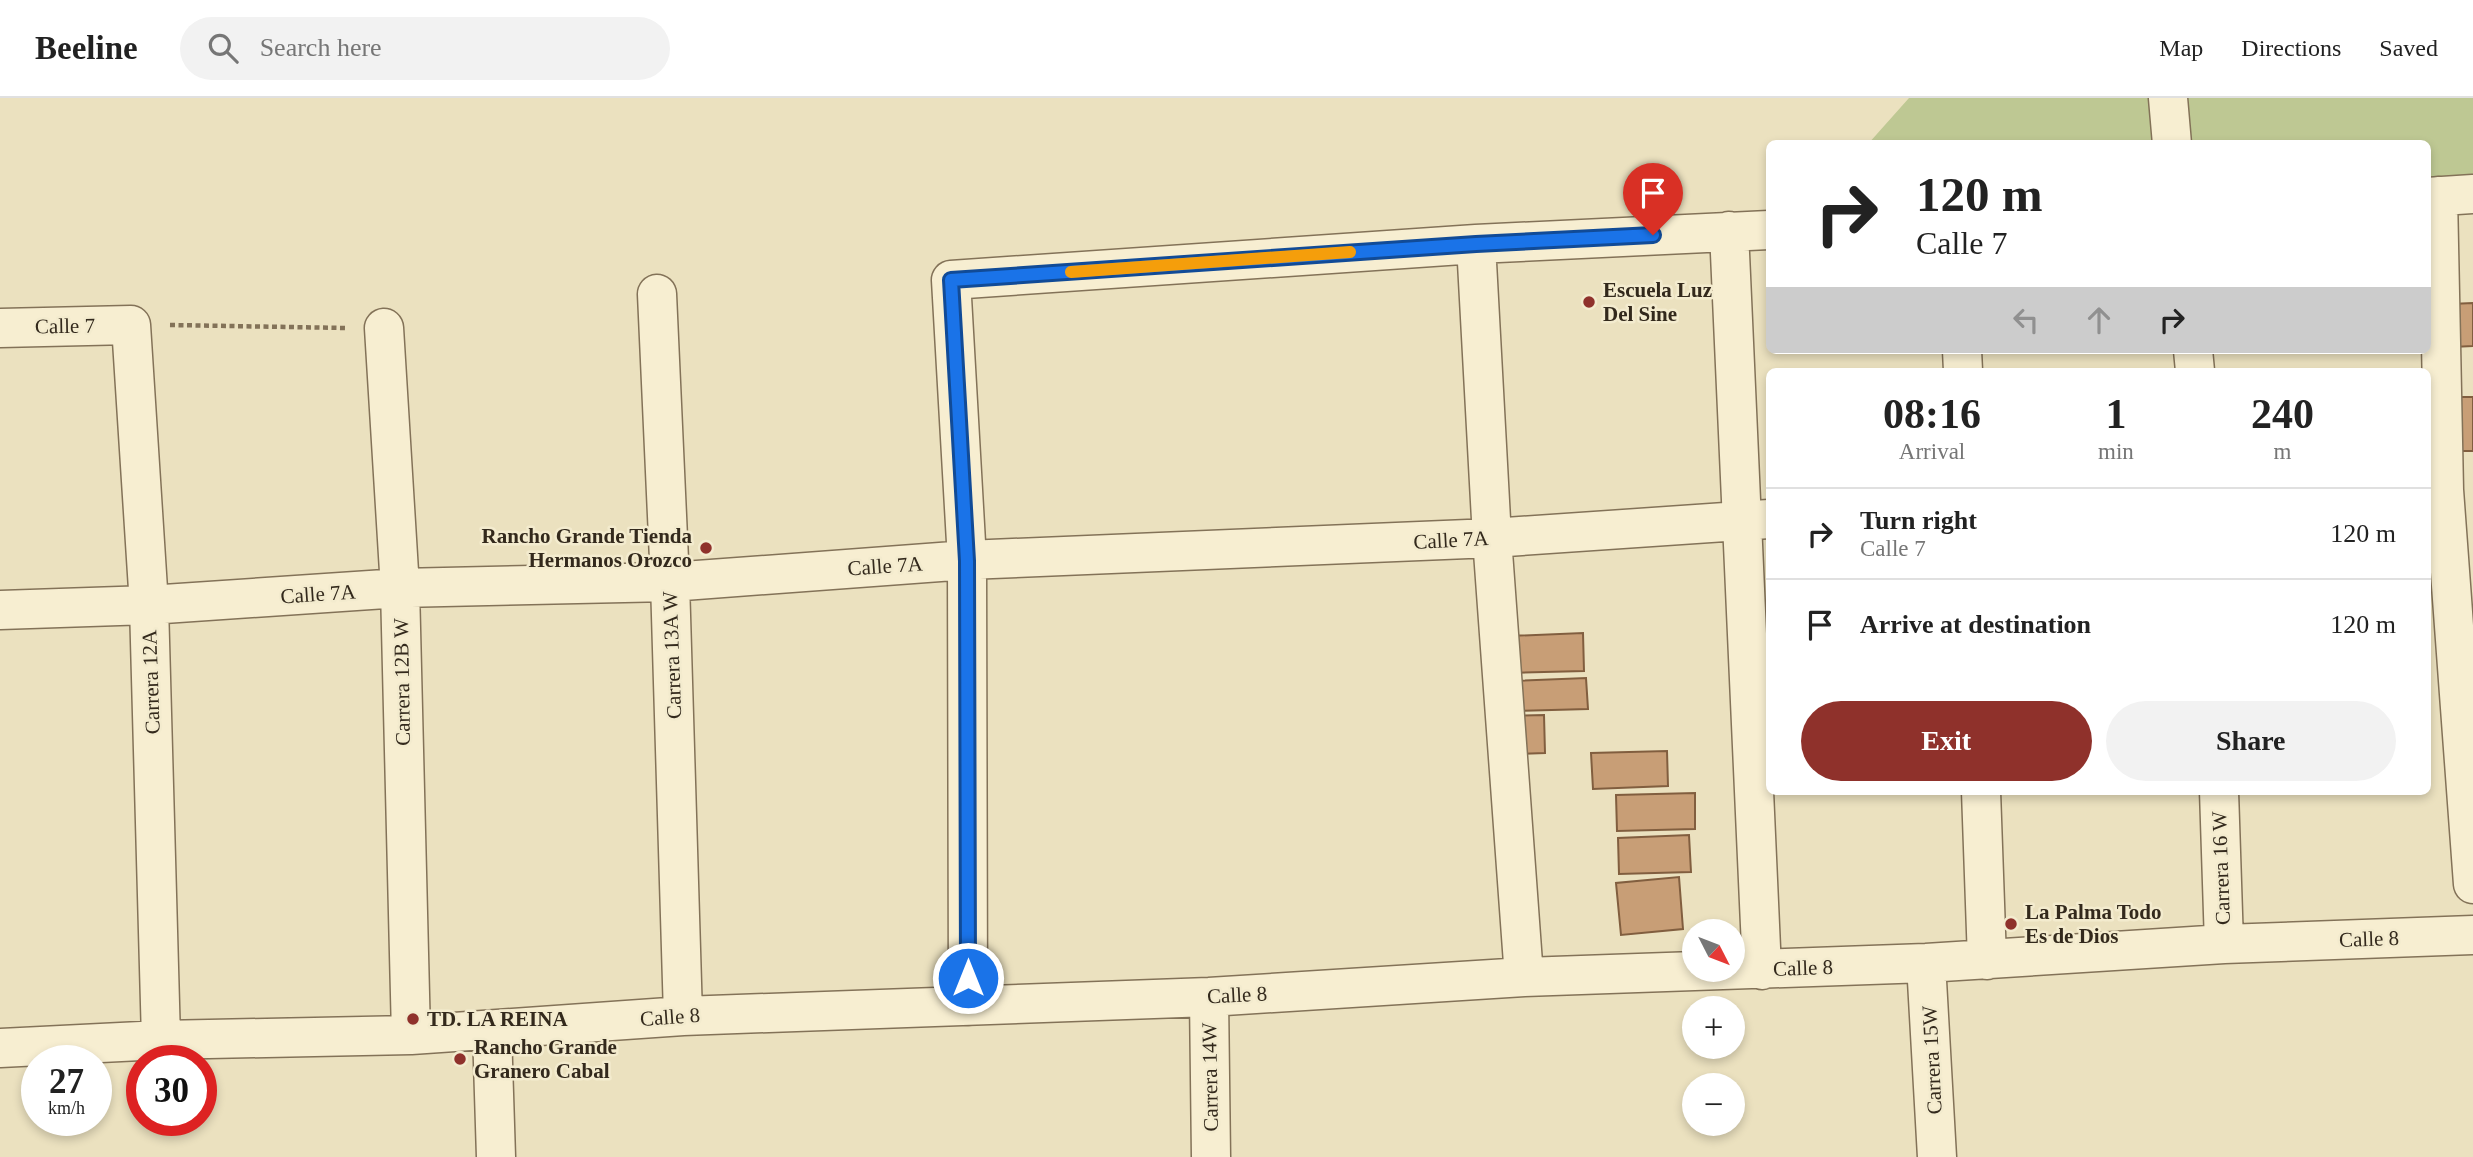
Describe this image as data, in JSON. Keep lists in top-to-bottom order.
{
  "streets": {
    "street": [
      "Calle 7",
      "Calle 7A",
      "Carrera 13A W",
      "Carrera 12A",
      "Carrera 12B W",
      "Carrera 16 W",
      "Calle 8",
      "Carrera 15W",
      "Carrera 14W"
    ]
  },
  "crossings": [
    ["Calle 7", "Carrera 12A"],
    ["Calle 7A", "Carrera 13A W"],
    ["Calle 7A", "Carrera 12A"],
    ["Calle 7A", "Carrera 12B W"],
    ["Carrera 13A W", "Calle 8"],
    ["Carrera 12A", "Calle 8"],
    ["Carrera 12B W", "Calle 8"],
    ["Carrera 16 W", "Calle 8"],
    ["Calle 8", "Carrera 15W"],
    ["Calle 8", "Carrera 14W"]
  ],
  "places": [
    "Escuela Luz Del Sine",
    "Rancho Grande Tienda Hermanos Orozco",
    "La Palma Todo Es de Dios",
    "TD. LA REINA",
    "Rancho Grande Granero Cabal"
  ],
  "north": "bottom right",
  "page": {
    "header": "Beeline",
    "search": "Search here",
    "nav": ["Map", "Directions", "Saved"],
    "turn": ["120 m", "Calle 7"],
    "eta": [
      "08:16",
      "Arrival",
      "1",
      "min",
      "240",
      "m"
    ],
    "list": [
      {
        "name": "Turn right",
        "note": "Calle 7",
        "value": "120 m"
      },
      {
        "name": "Arrive at destination",
        "value": "120 m"
      }
    ],
    "buttons": ["Exit", "Share"],
    "map_buttons": ["+", "−"],
    "speed": "27 km/h",
    "limit": "30"
  }
}
